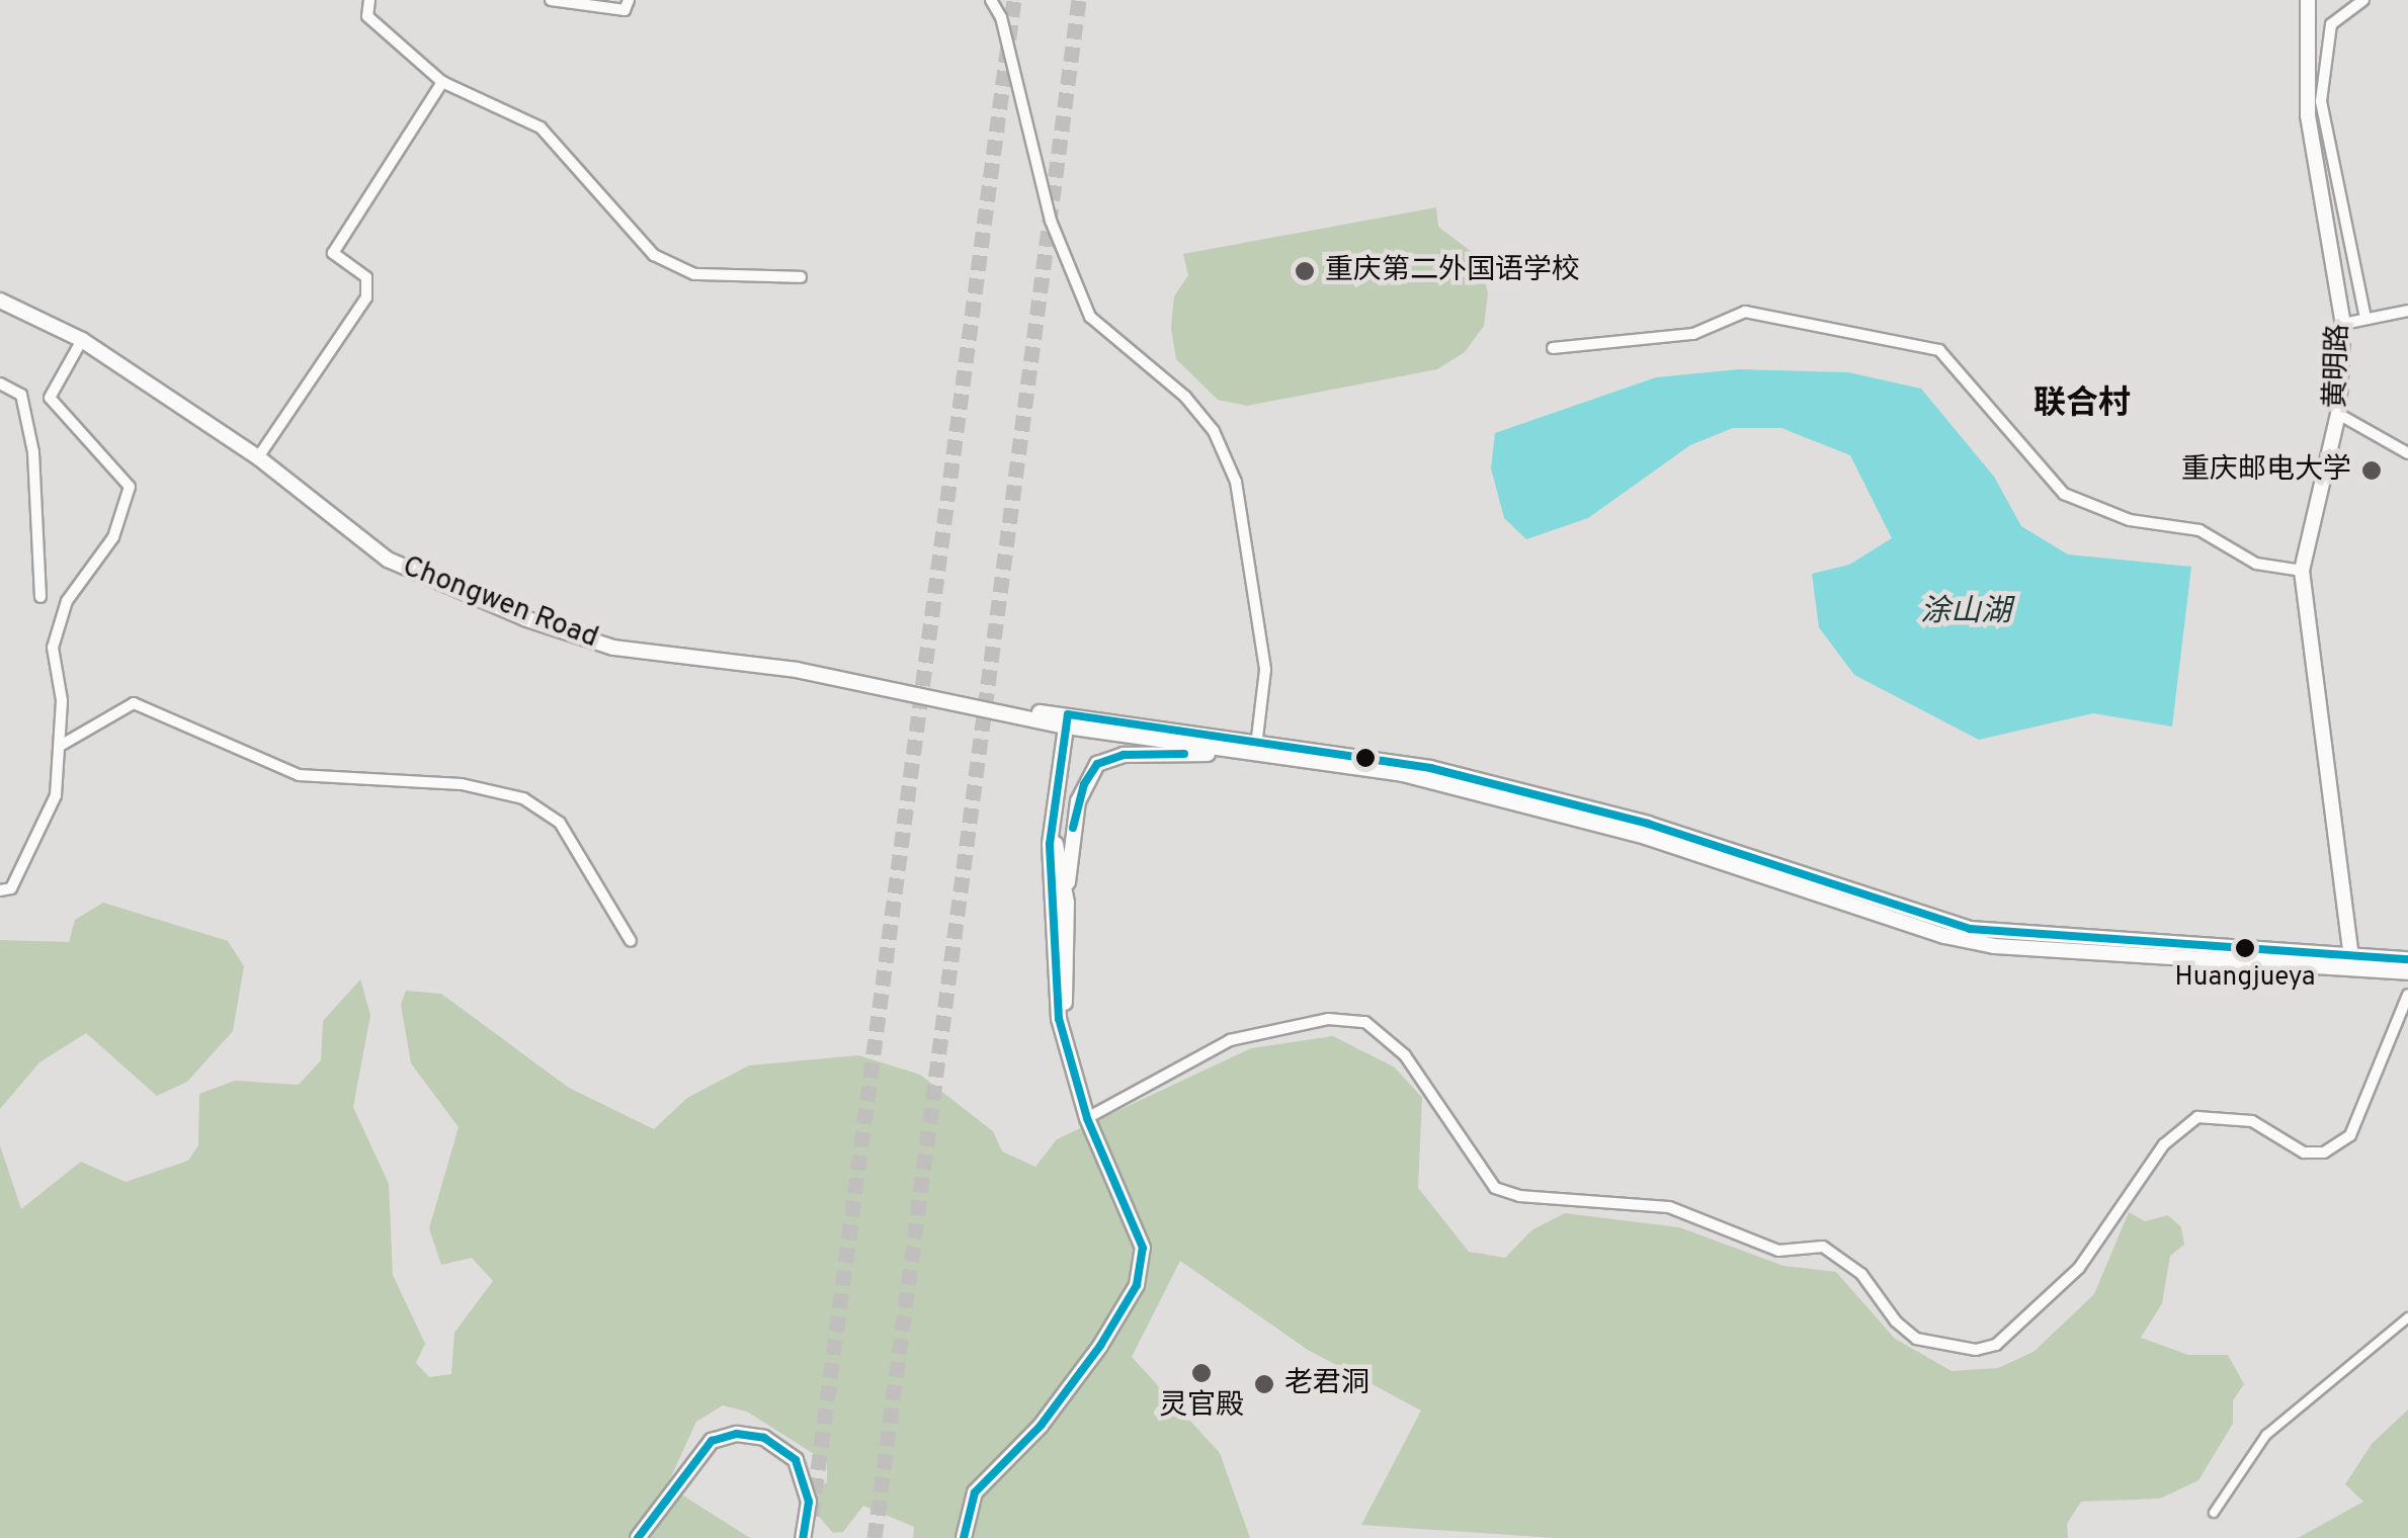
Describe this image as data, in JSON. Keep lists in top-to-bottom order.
{
  "streets": {
    "main road": ["黄明路", "Chongwen Road"]
  },
  "crossings": [
    ["黄明路", "Chongwen Road"]
  ],
  "districts": ["联合村"],
  "water": ["涂山湖"],
  "places": [
    "重庆第二外国语学校",
    "重庆邮电大学",
    "Huangjueya",
    "灵官殿",
    "老君洞"
  ]
}
